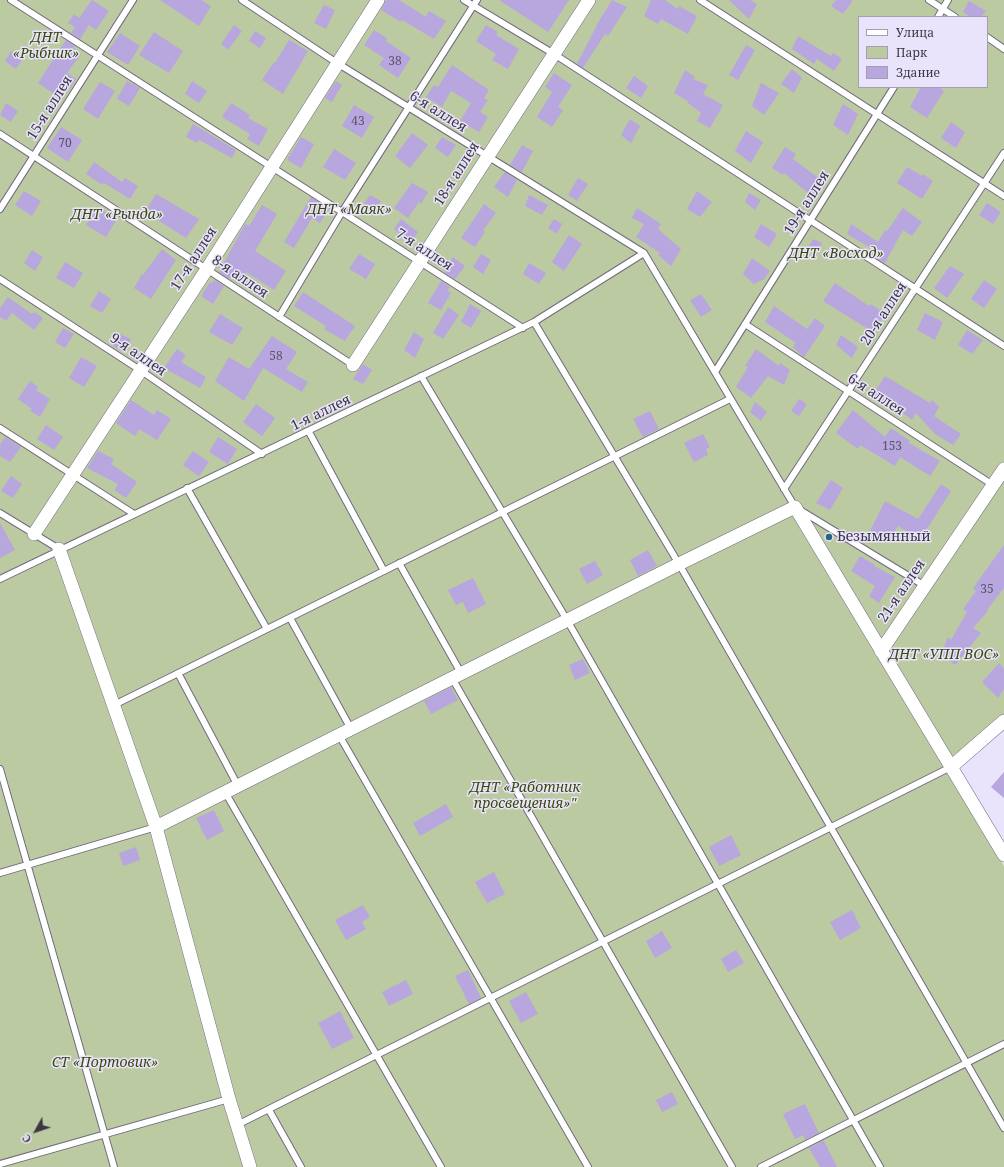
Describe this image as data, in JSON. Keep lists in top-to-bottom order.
{
  "streets": {
    "street": ["18-я аллея", "17-я аллея", "21-я аллея"],
    "lane": [
      "15-я аллея",
      "6-я аллея",
      "19-я аллея",
      "7-я аллея",
      "8-я аллея",
      "20-я аллея",
      "9-я аллея",
      "1-я аллея"
    ]
  },
  "crossings": [
    ["15-я аллея", "7-я аллея"],
    ["15-я аллея", "8-я аллея"],
    ["6-я аллея", "18-я аллея"],
    ["6-я аллея", "19-я аллея"],
    ["6-я аллея", "17-я аллея"],
    ["6-я аллея", "20-я аллея"],
    ["6-я аллея", "1-я аллея"],
    ["6-я аллея", "21-я аллея"],
    ["18-я аллея", "7-я аллея"],
    ["18-я аллея", "8-я аллея"],
    ["7-я аллея", "17-я аллея"],
    ["7-я аллея", "1-я аллея"],
    ["17-я аллея", "8-я аллея"],
    ["17-я аллея", "9-я аллея"],
    ["9-я аллея", "1-я аллея"]
  ],
  "parks": [
    "ДНТ «Рыбник»",
    "ДНТ «Маяк»",
    "ДНТ «Рында»",
    "ДНТ «Восход»",
    "ДНТ «УПП ВОС»",
    "ДНТ «Работник просвещения»\"",
    "СТ «Портовик»"
  ],
  "places": ["Безымянный"],
  "house_numbers": [
    "38",
    "43",
    "70",
    "58",
    "153",
    "35"
  ],
  "legend": ["Улица", "Парк", "Здание"],
  "north": "bottom left"
}
